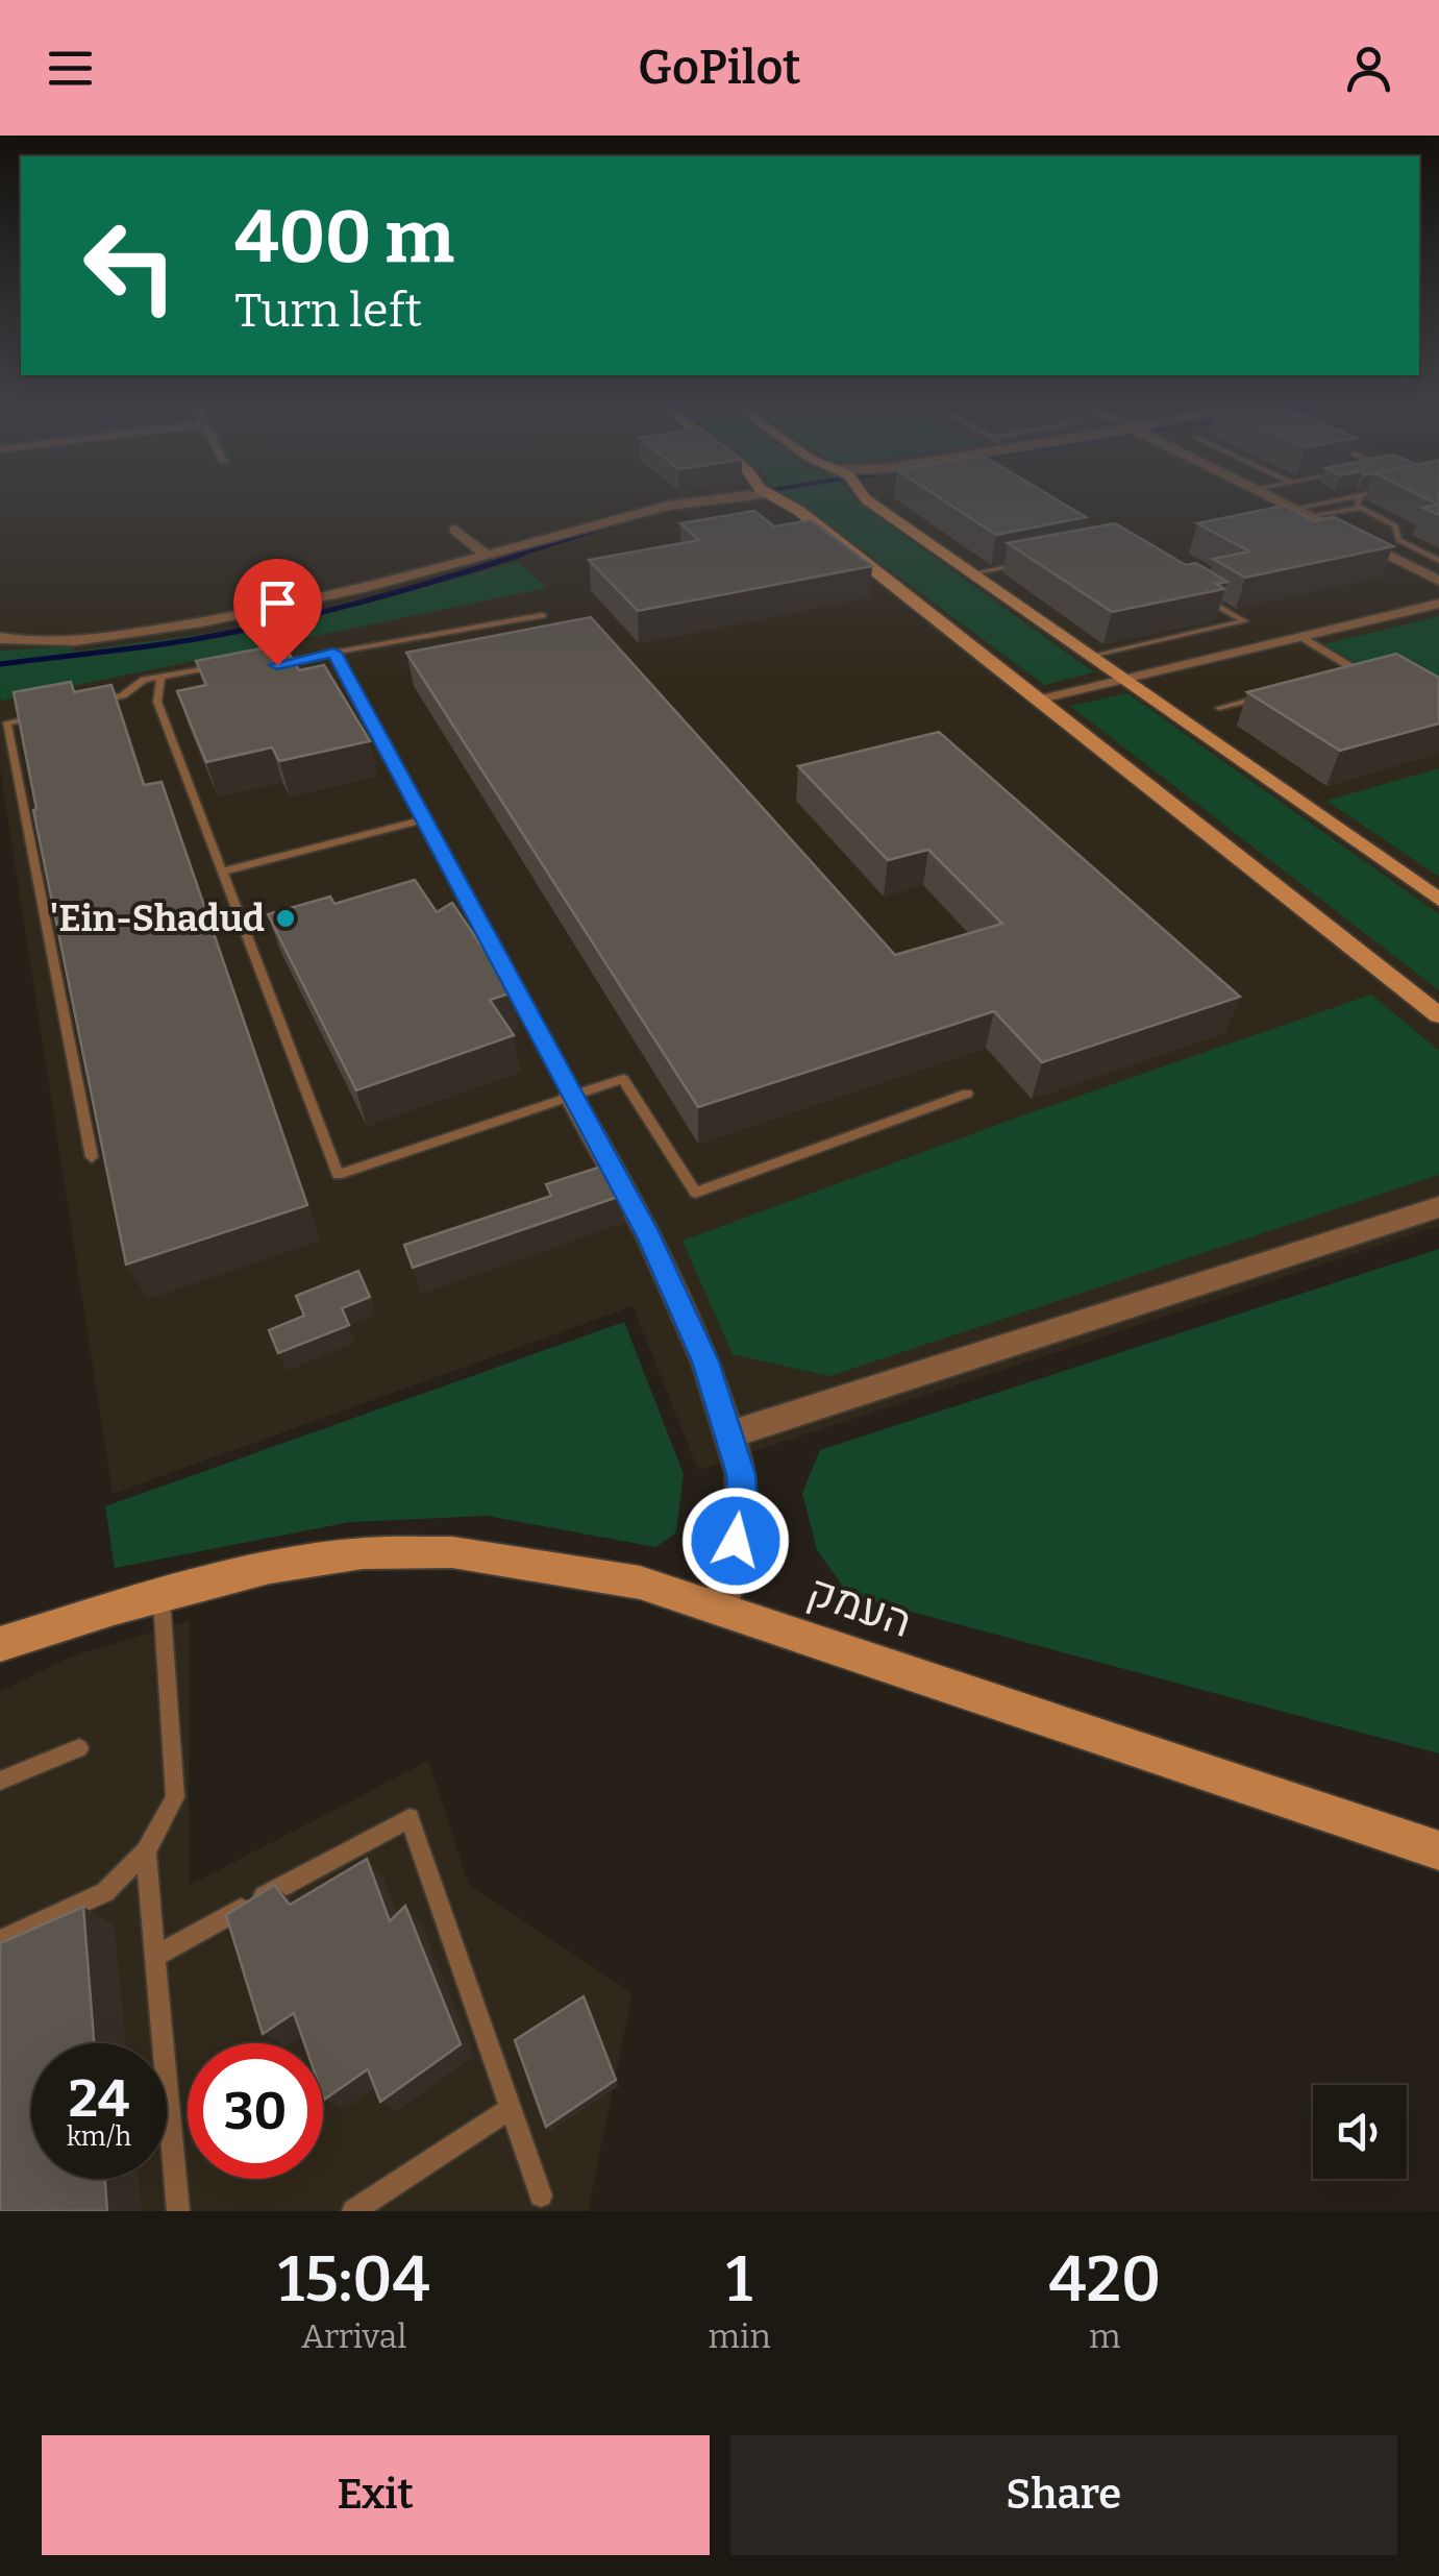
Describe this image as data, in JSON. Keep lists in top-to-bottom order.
{
  "streets": {
    "street": ["העמק"]
  },
  "places": ["'Ein-Shadud"],
  "page": {
    "header": "GoPilot",
    "turn": ["400 m", "Turn left"],
    "speed": "24 km/h",
    "limit": "30",
    "eta": [
      "15:04",
      "Arrival",
      "1",
      "min",
      "420",
      "m"
    ],
    "buttons": ["Exit", "Share"]
  }
}
